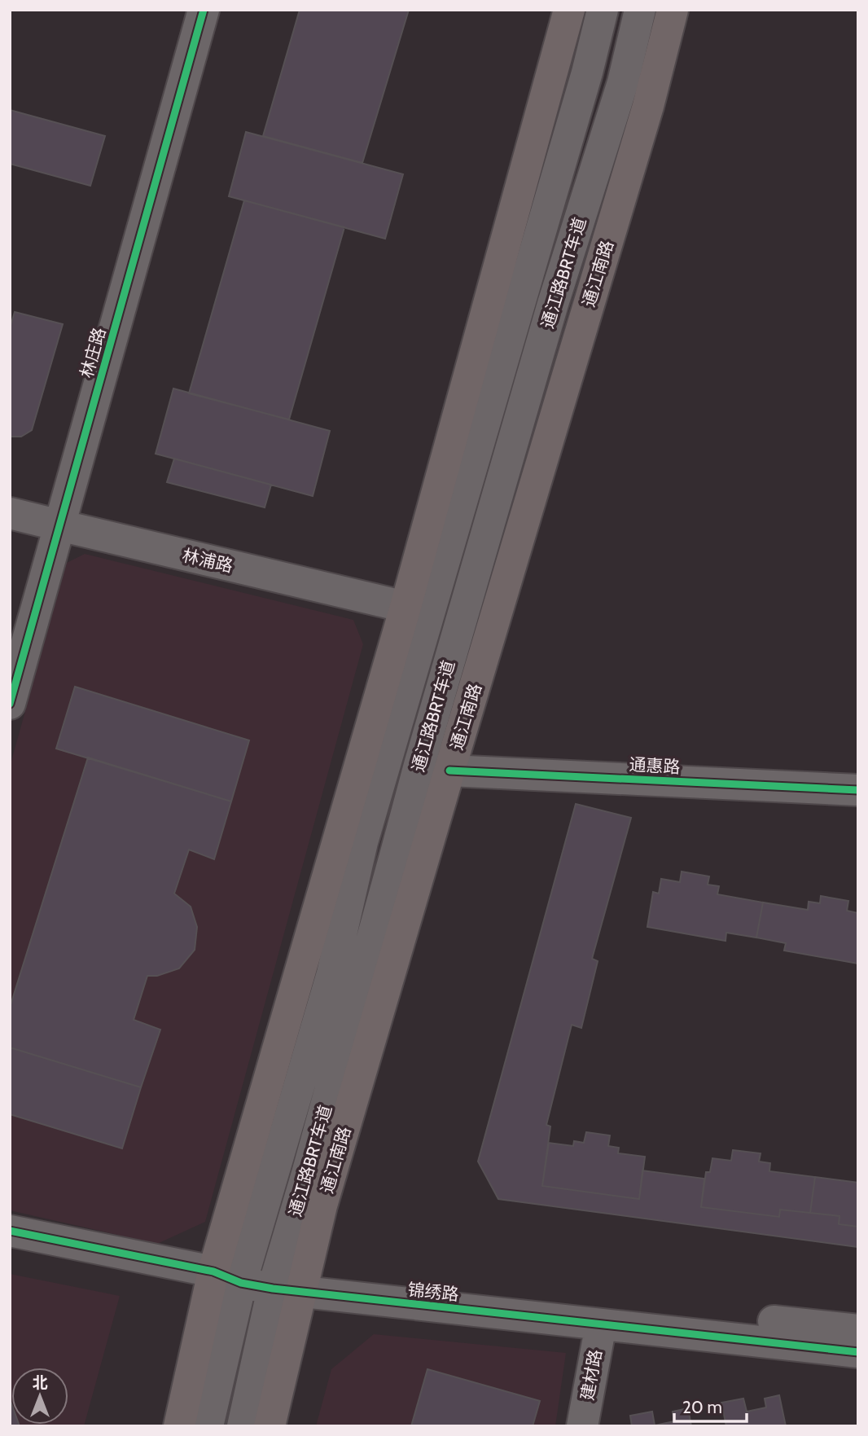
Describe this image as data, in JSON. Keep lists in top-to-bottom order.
{
  "streets": {
    "main road": ["通江南路"],
    "street": [
      "通江路BRT车道",
      "林庄路",
      "林浦路",
      "通惠路",
      "锦绣路",
      "建材路"
    ]
  },
  "crossings": [
    ["通江路BRT车道", "通江南路"],
    ["通江路BRT车道", "锦绣路"],
    ["通江南路", "通惠路"],
    ["通江南路", "锦绣路"],
    ["林庄路", "林浦路"],
    ["锦绣路", "建材路"]
  ],
  "scale_bar": "20 m",
  "north": "top"
}
